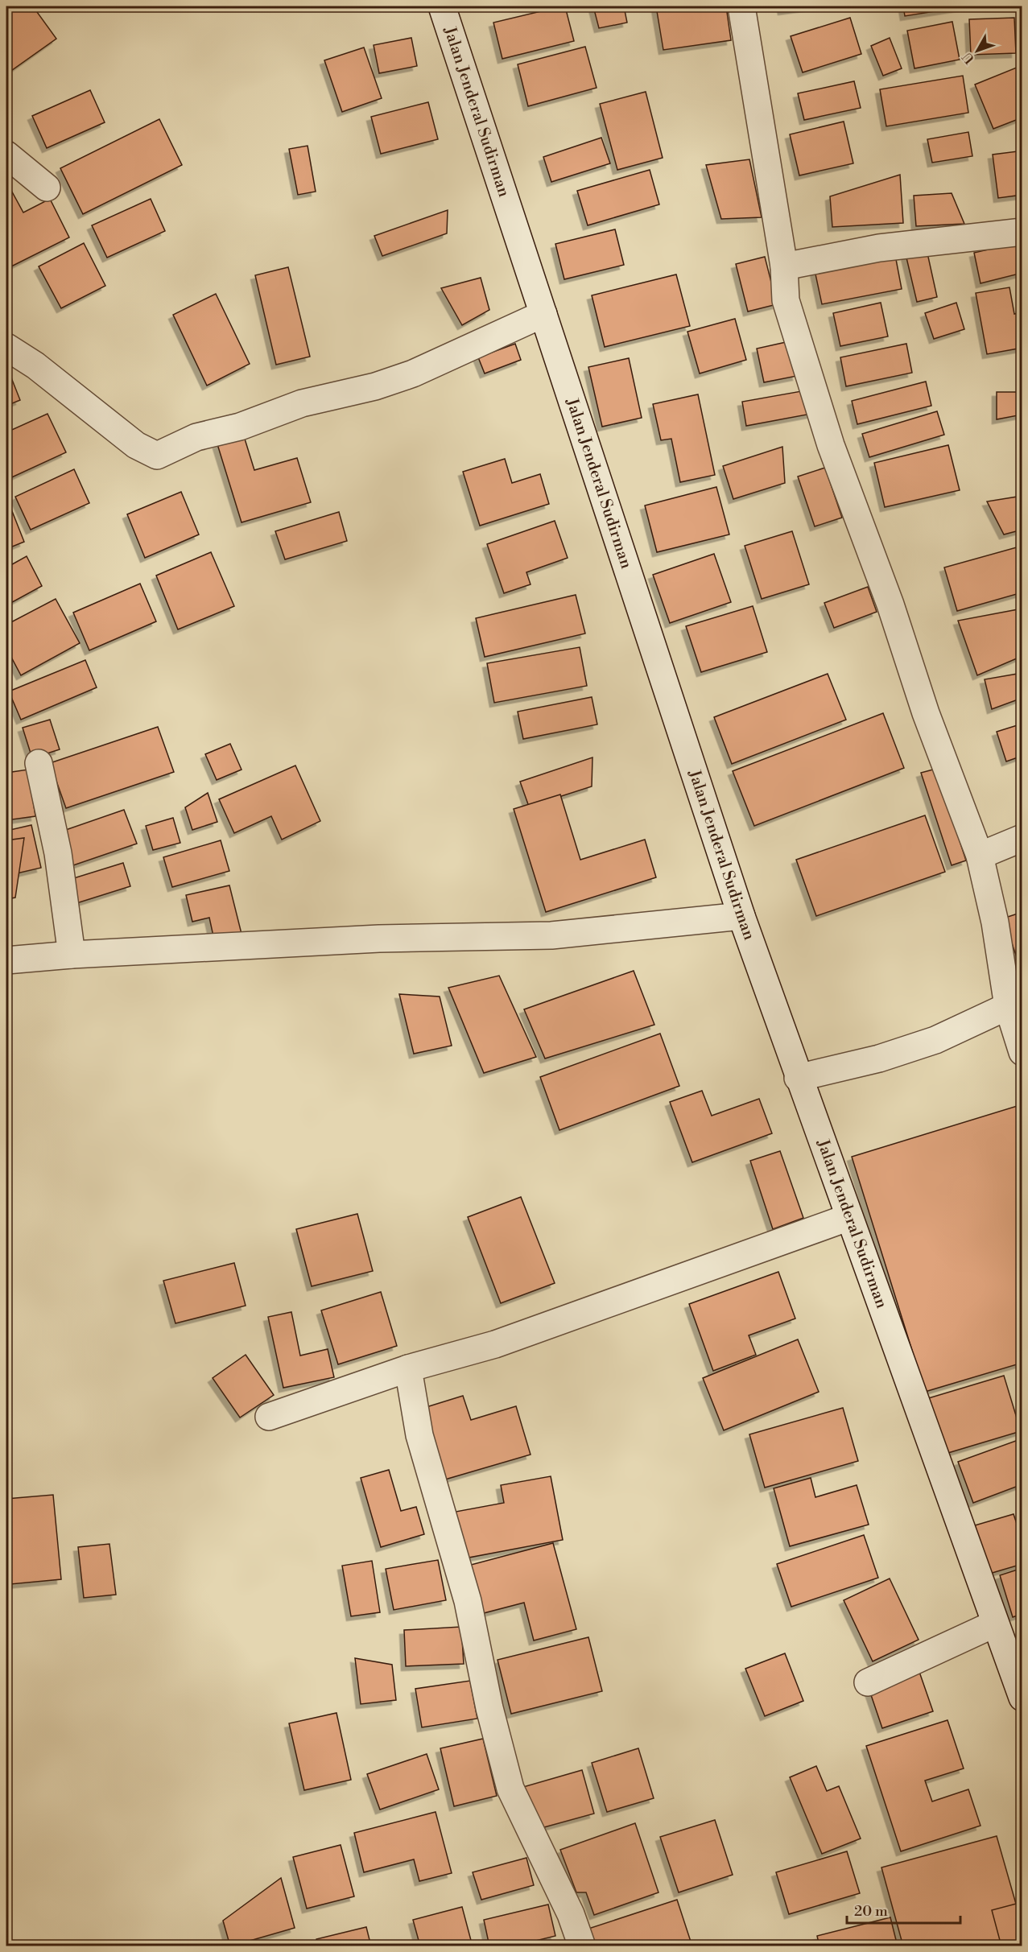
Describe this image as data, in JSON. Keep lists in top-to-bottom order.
{
  "streets": {
    "street": ["Jalan Jenderal Sudirman"]
  },
  "scale_bar": "20 m",
  "north": "bottom left"
}
